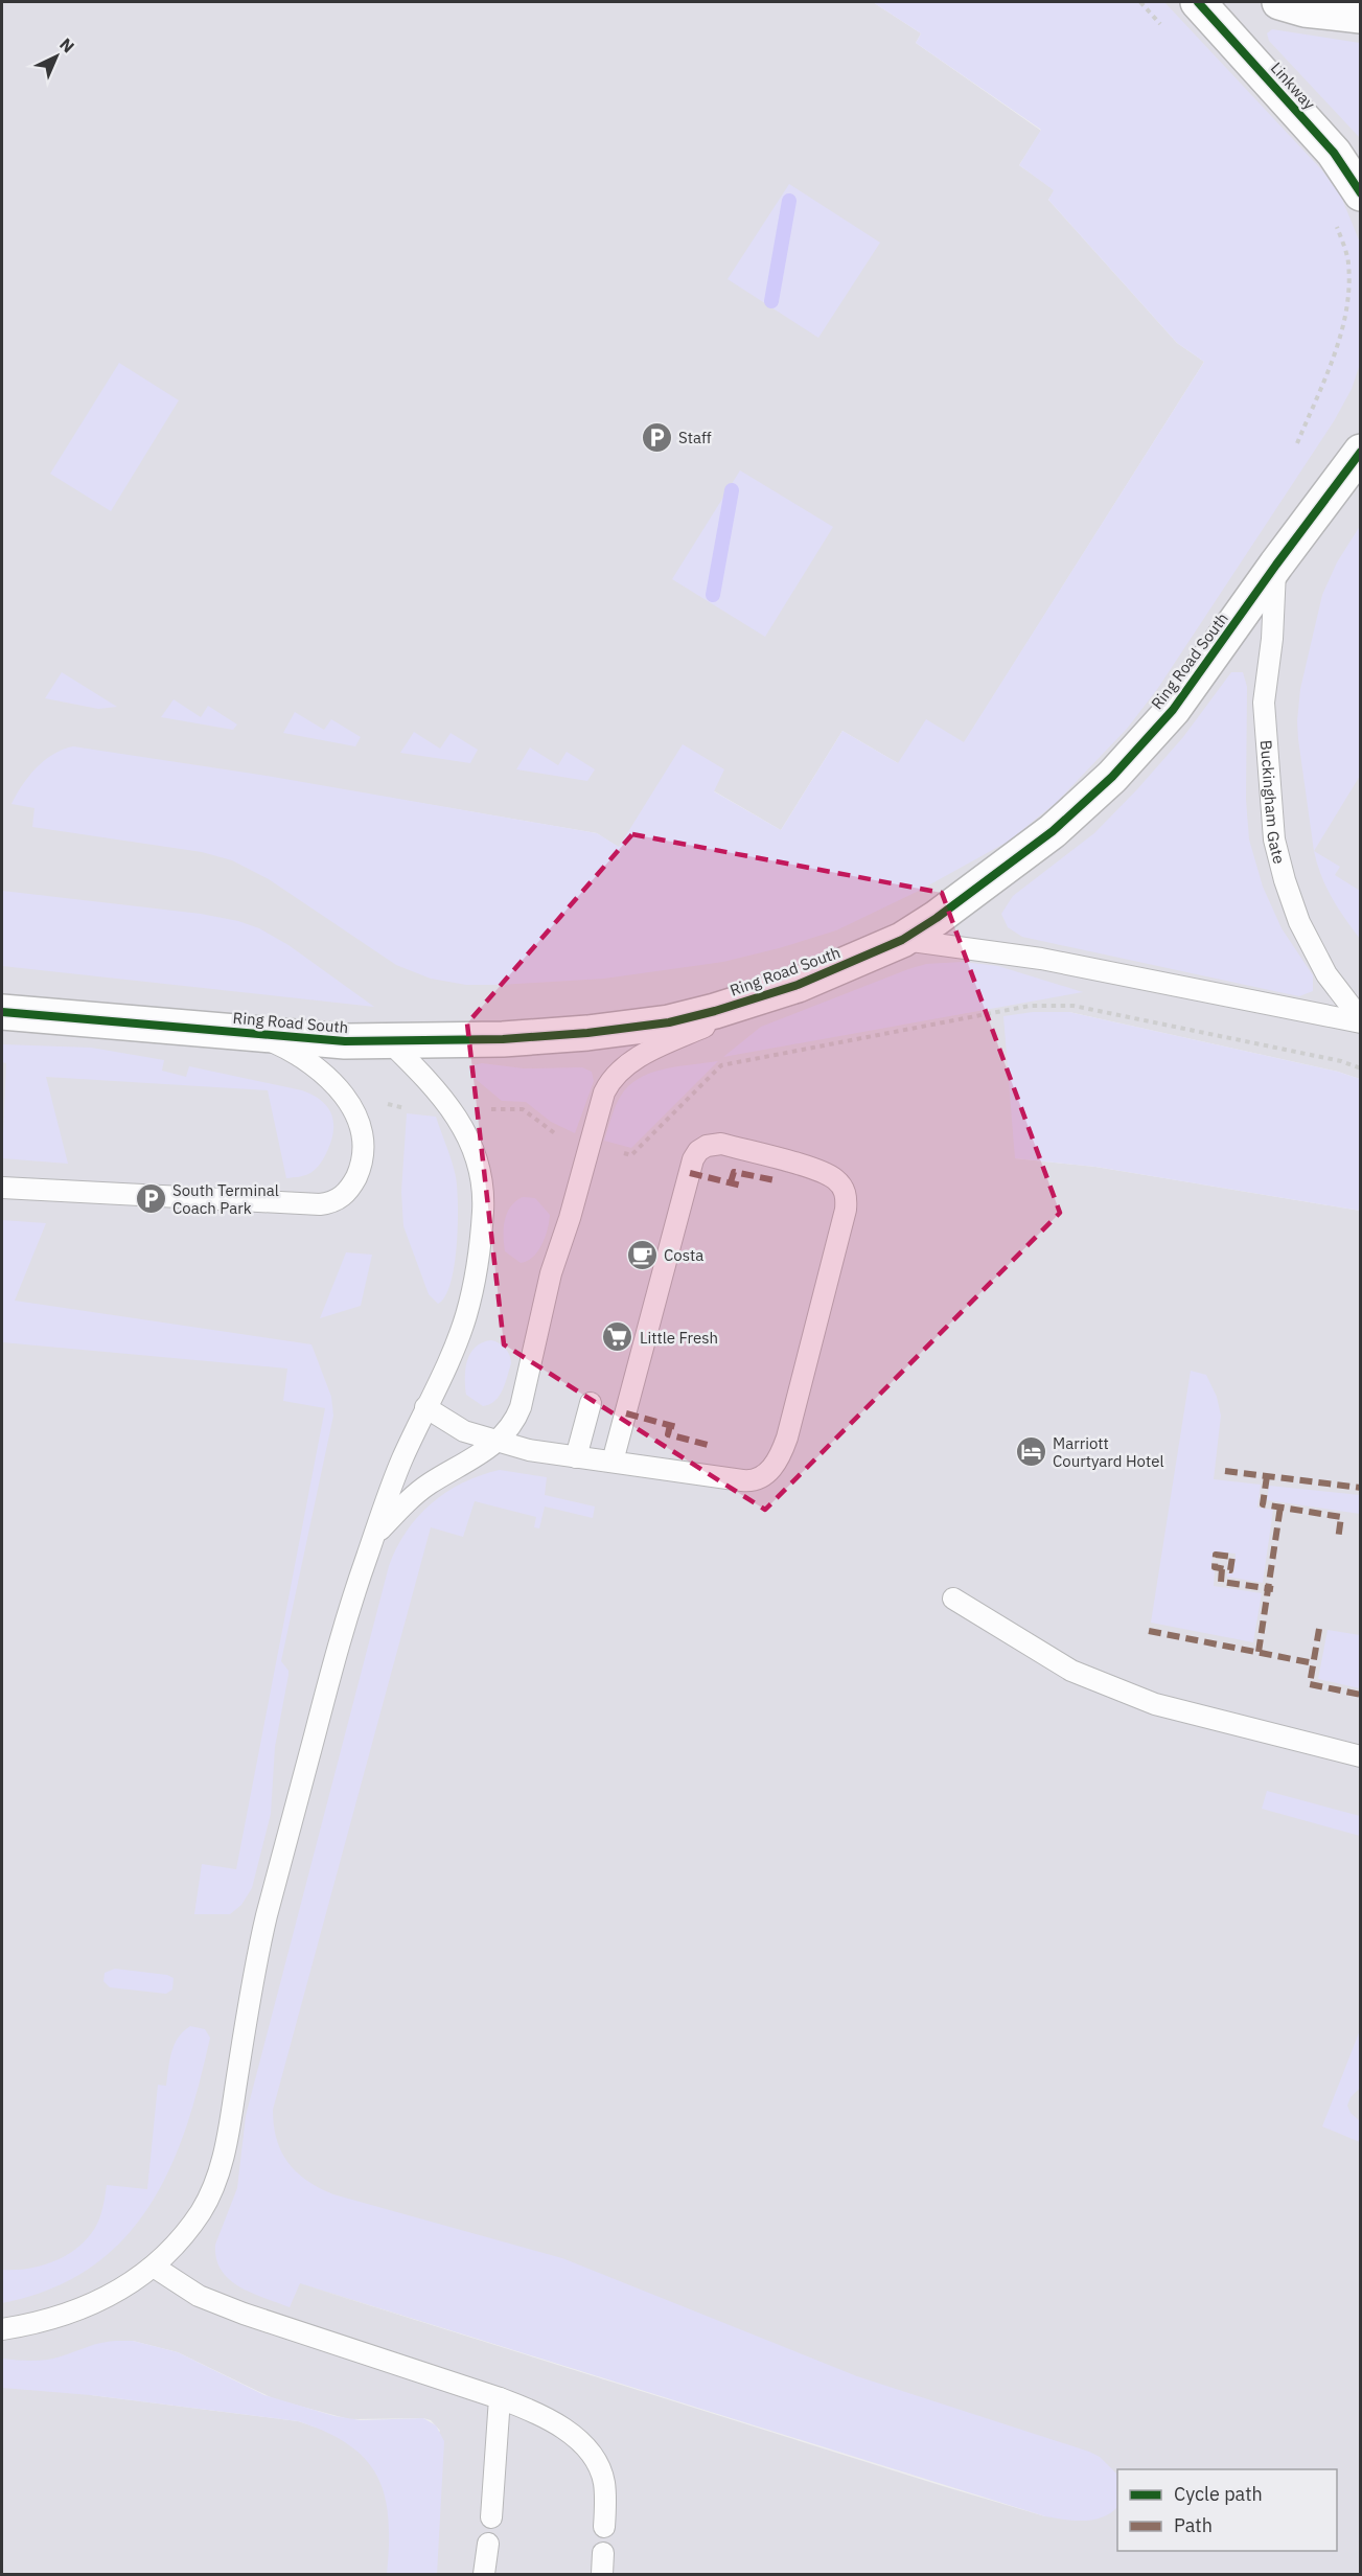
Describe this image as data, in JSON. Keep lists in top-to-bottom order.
{
  "streets": {
    "street": ["Linkway", "Ring Road South"],
    "lane": ["Buckingham Gate"]
  },
  "crossings": [
    ["Ring Road South", "Buckingham Gate"]
  ],
  "places": {
    "parking": ["Staff", "South Terminal Coach Park"],
    "cafe": ["Costa"],
    "supermarket": ["Little Fresh"],
    "hotel": ["Marriott Courtyard Hotel"]
  },
  "legend": ["Cycle path", "Path"],
  "north": "top right"
}
